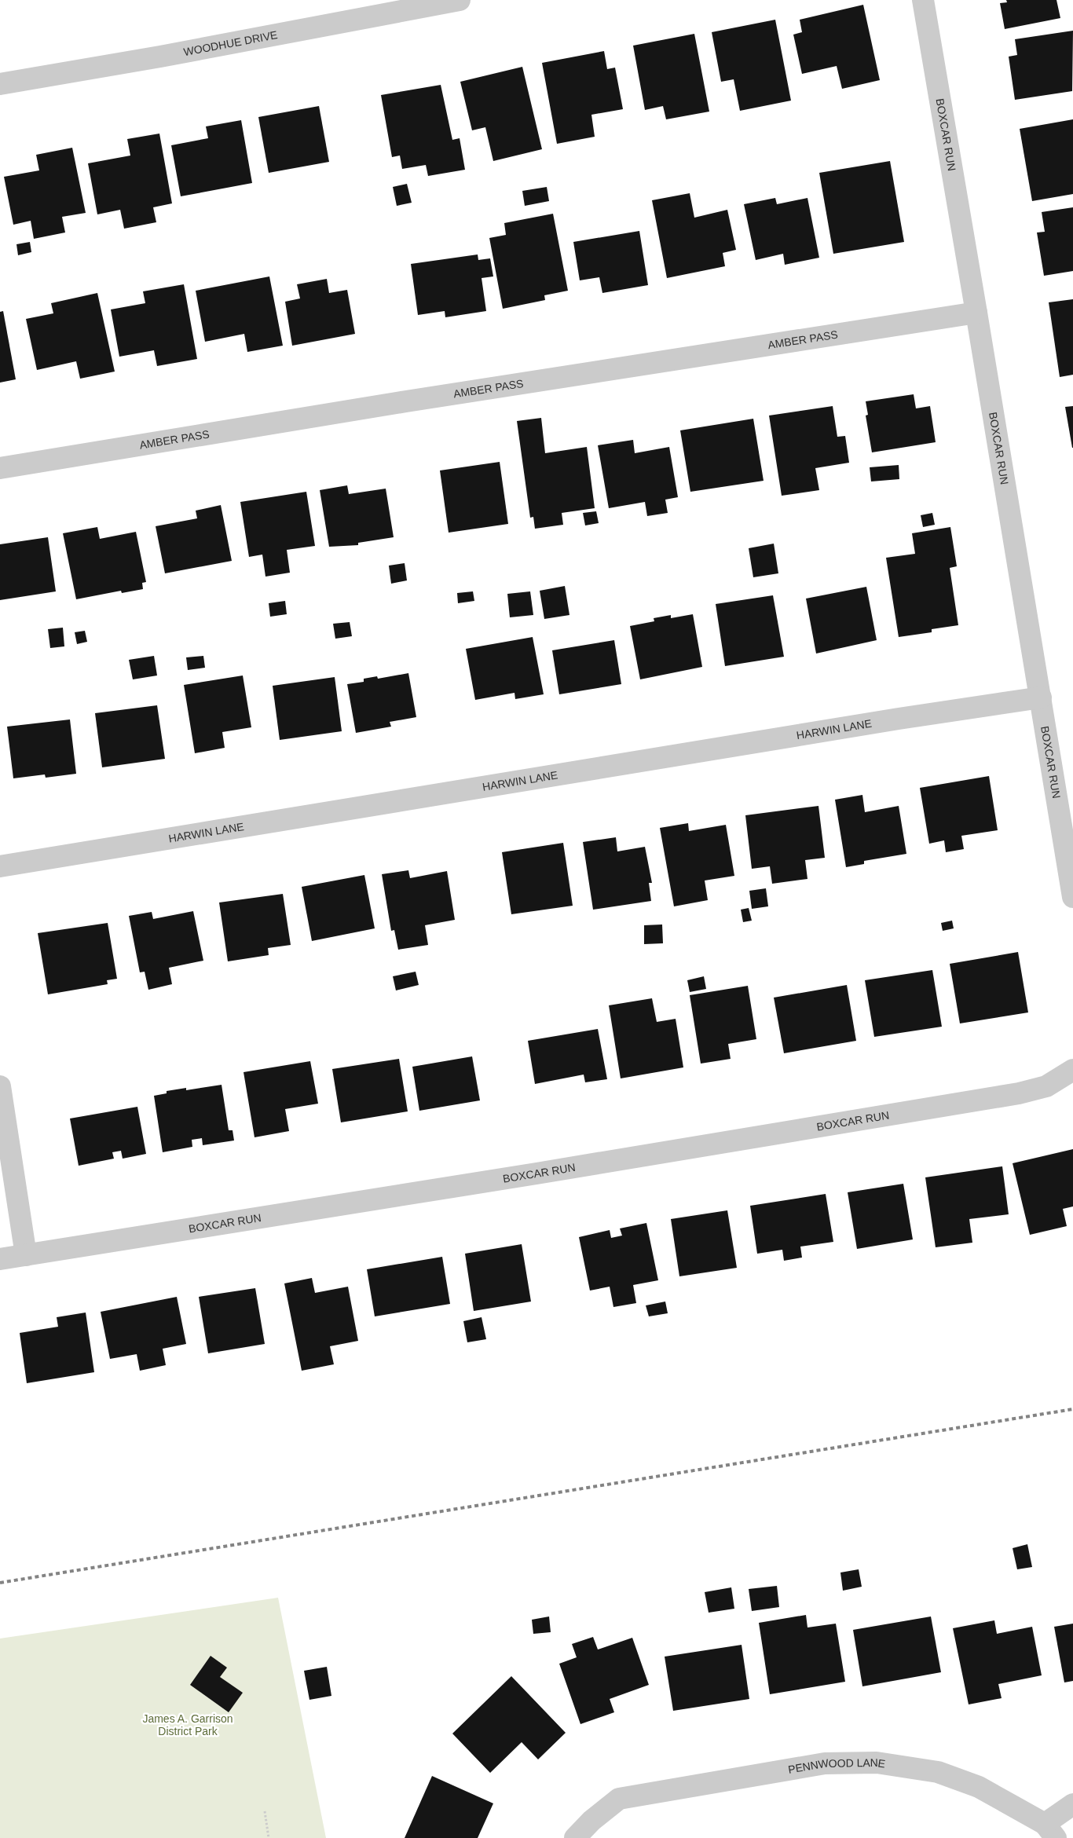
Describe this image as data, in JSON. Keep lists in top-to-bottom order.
{
  "streets": {
    "street": [
      "WOODHUE DRIVE",
      "BOXCAR RUN",
      "AMBER PASS",
      "HARWIN LANE",
      "PENNWOOD LANE"
    ]
  },
  "crossings": [
    ["BOXCAR RUN", "AMBER PASS"],
    ["BOXCAR RUN", "HARWIN LANE"]
  ],
  "parks": ["James A. Garrison District Park"]
}
